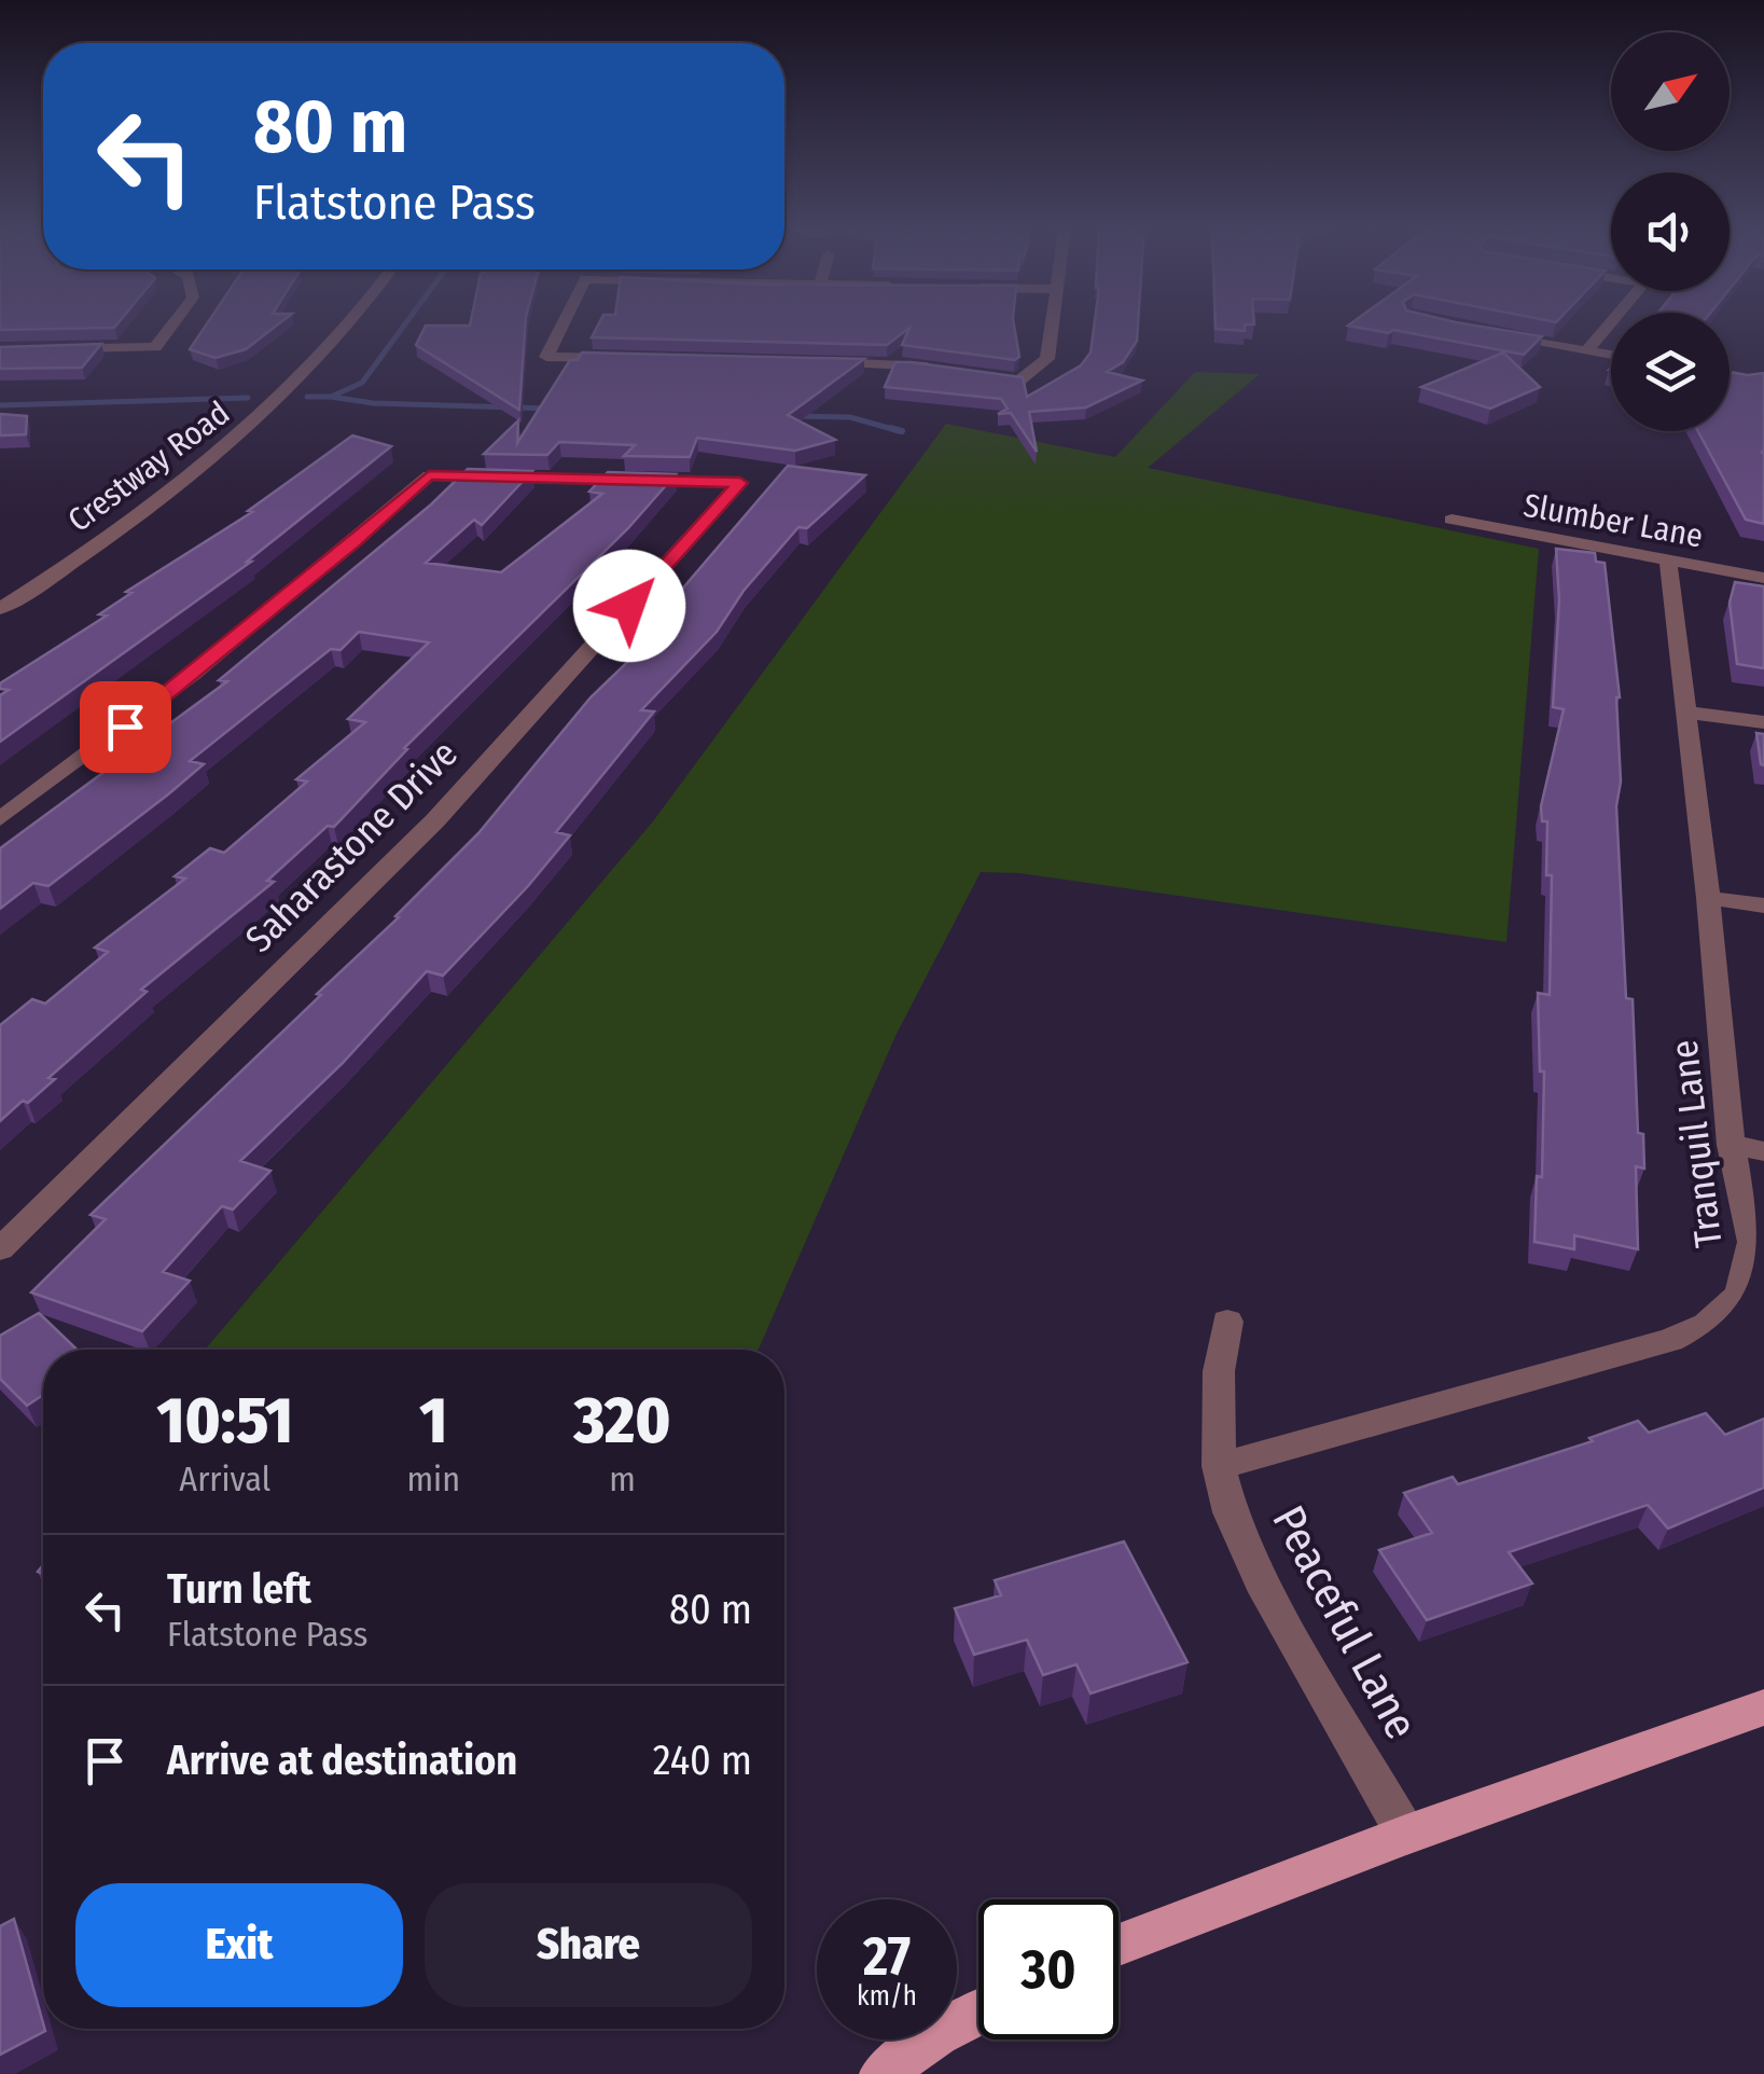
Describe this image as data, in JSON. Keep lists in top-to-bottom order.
{
  "streets": {
    "street": [
      "Crestway Road",
      "Slumber Lane",
      "Saharastone Drive",
      "Tranquil Lane",
      "Peaceful Lane"
    ]
  },
  "crossings": [
    ["Slumber Lane", "Tranquil Lane"],
    ["Tranquil Lane", "Peaceful Lane"]
  ],
  "north": "top right",
  "page": {
    "turn": ["80 m", "Flatstone Pass"],
    "eta": [
      "10:51",
      "Arrival",
      "1",
      "min",
      "320",
      "m"
    ],
    "list": [
      {
        "name": "Turn left",
        "note": "Flatstone Pass",
        "value": "80 m"
      },
      {
        "name": "Arrive at destination",
        "value": "240 m"
      }
    ],
    "buttons": ["Exit", "Share"],
    "speed": "27 km/h",
    "limit": "30"
  }
}
